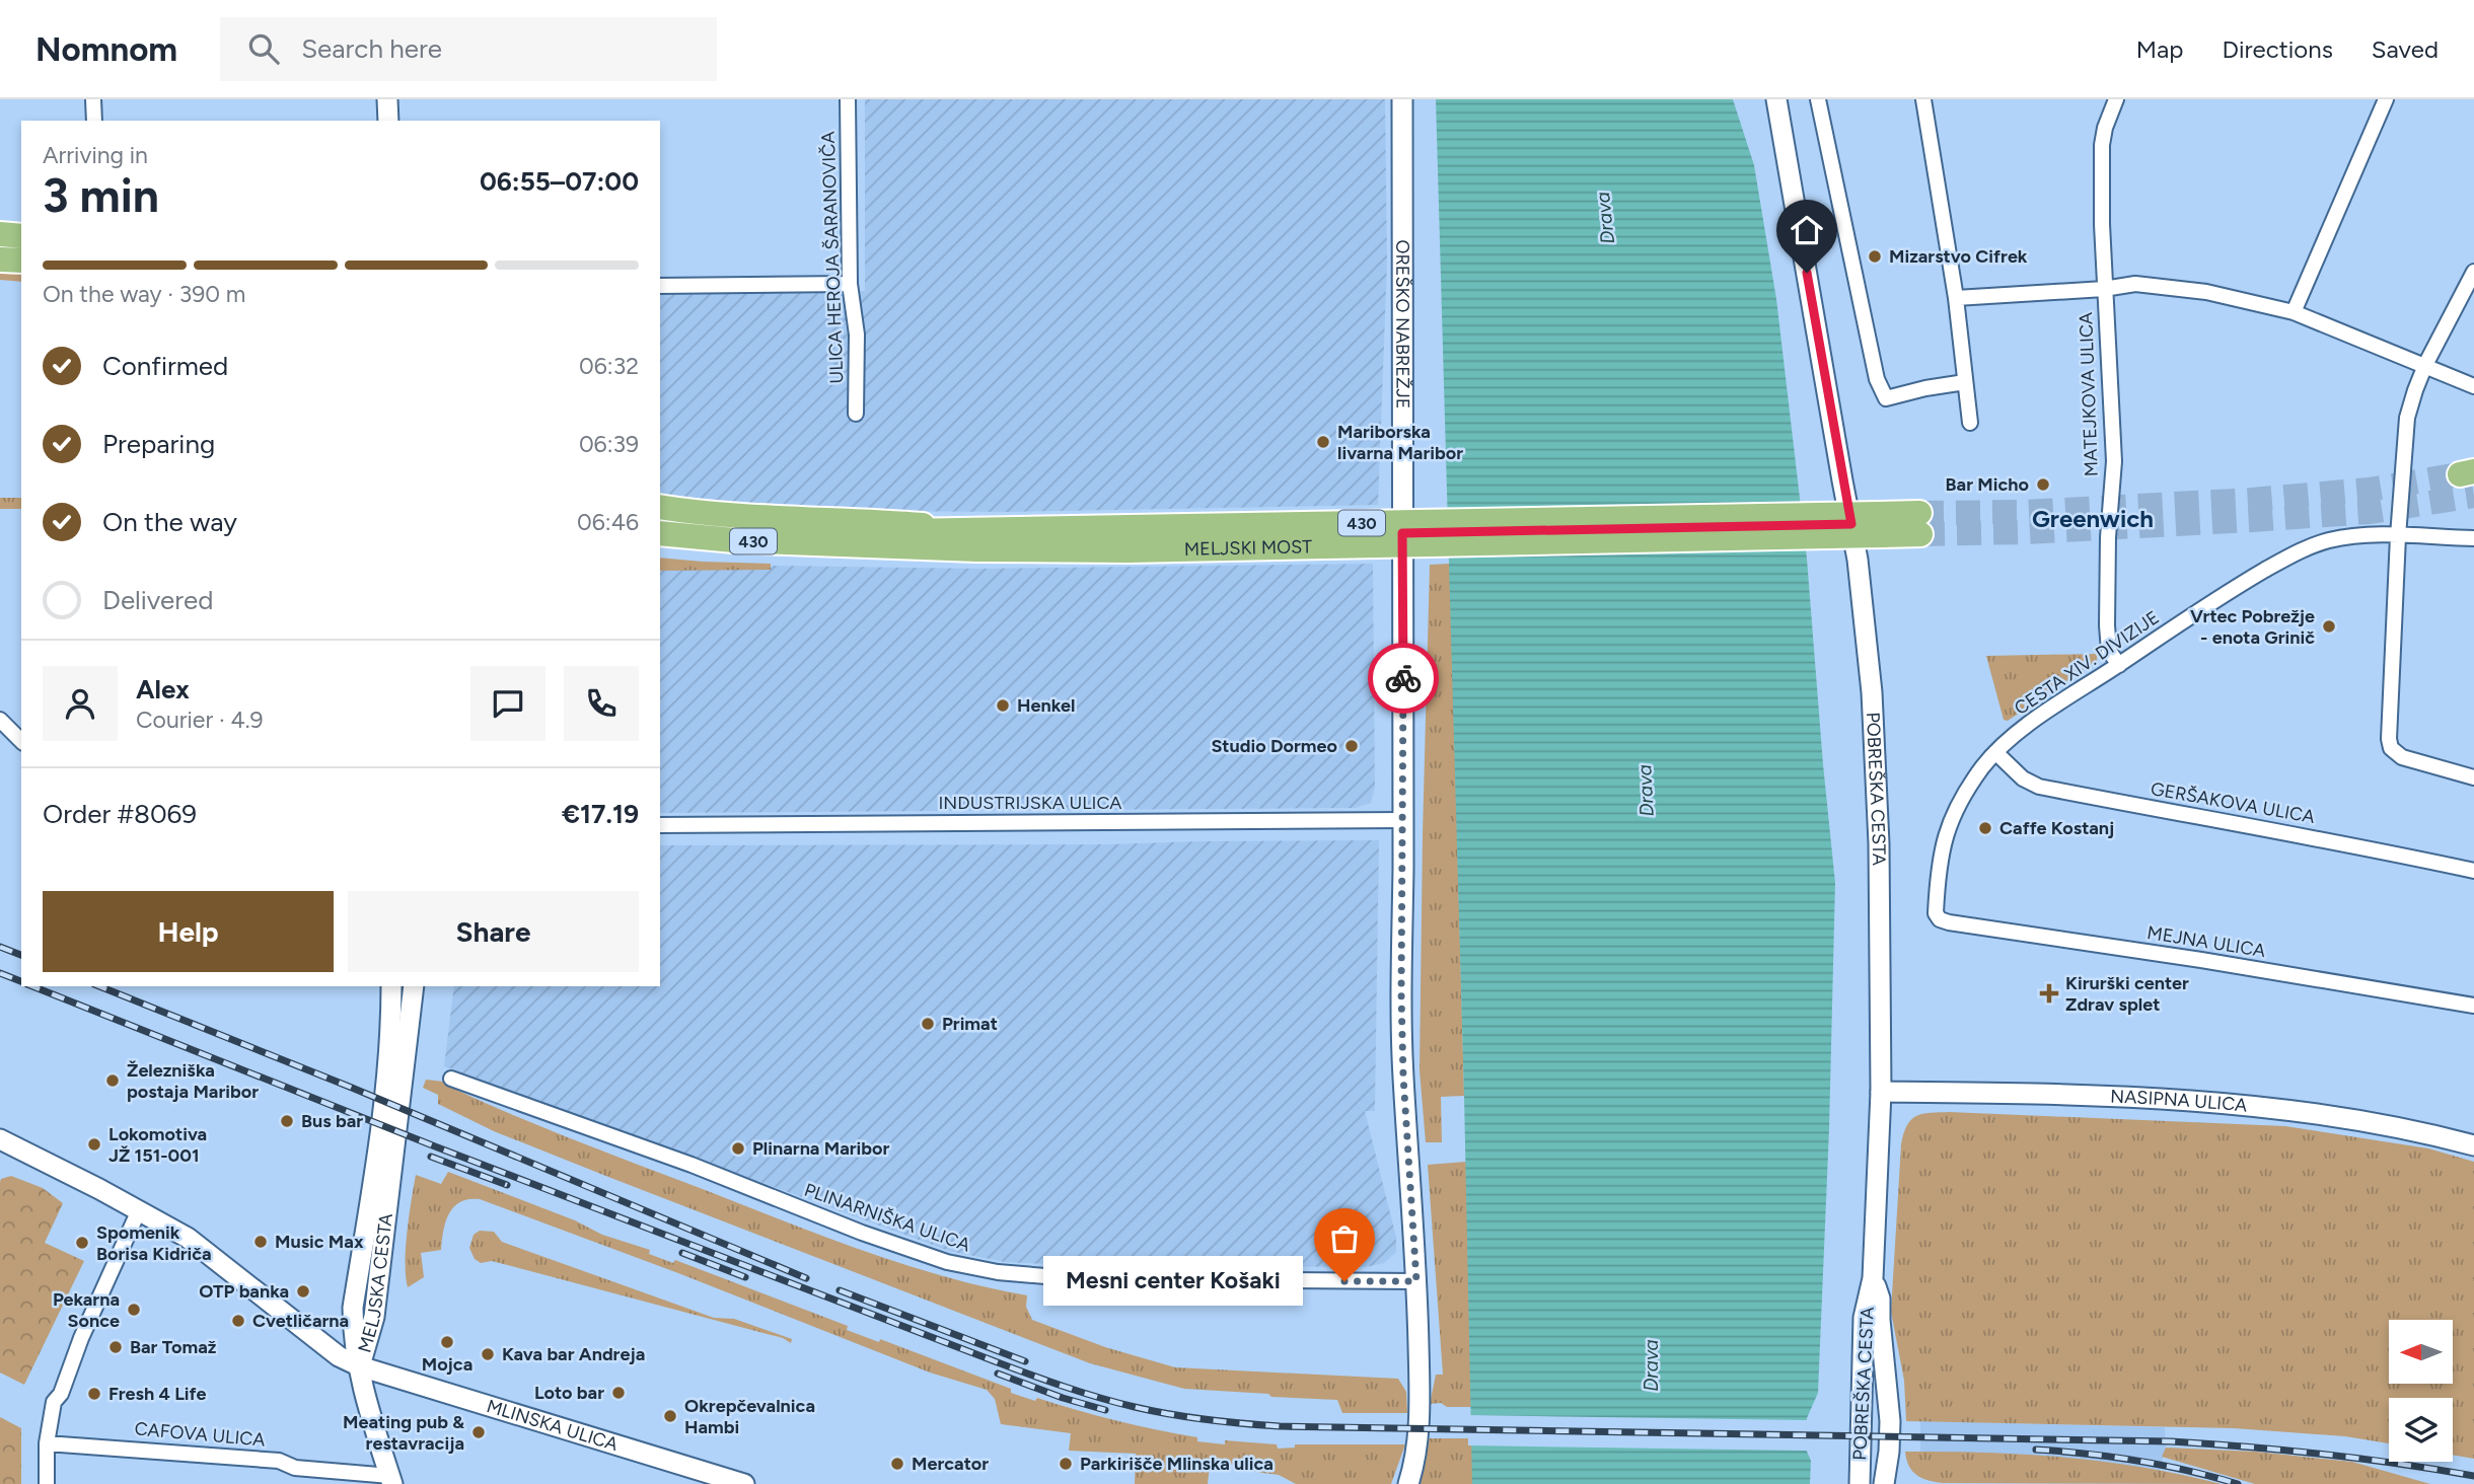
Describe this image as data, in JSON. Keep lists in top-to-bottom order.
{
  "streets": {
    "highway": ["430", "MELJSKI MOST"],
    "street": [
      "ULICA HEROJA ŠARANOVIČA",
      "OREŠKO NABREŽJE",
      "MATEJKOVA ULICA",
      "CESTA XIV. DIVIZIJE",
      "POBREŠKA CESTA",
      "INDUSTRIJSKA ULICA",
      "GERŠAKOVA ULICA",
      "MEJNA ULICA",
      "NASIPNA ULICA",
      "PLINARNIŠKA ULICA",
      "MELJSKA CESTA",
      "MLINSKA ULICA",
      "CAFOVA ULICA"
    ]
  },
  "crossings": [
    ["OREŠKO NABREŽJE", "INDUSTRIJSKA ULICA"],
    ["OREŠKO NABREŽJE", "PLINARNIŠKA ULICA"],
    ["MATEJKOVA ULICA", "CESTA XIV. DIVIZIJE"],
    ["430", "MELJSKI MOST"],
    ["CESTA XIV. DIVIZIJE", "GERŠAKOVA ULICA"],
    ["CESTA XIV. DIVIZIJE", "MEJNA ULICA"],
    ["POBREŠKA CESTA", "NASIPNA ULICA"],
    ["MELJSKA CESTA", "MLINSKA ULICA"]
  ],
  "districts": ["Greenwich"],
  "water": ["Drava"],
  "places": {
    "other": [
      "Mizarstvo Cifrek",
      "Mariborska livarna Maribor",
      "Bar Micho",
      "Vrtec Pobrežje - enota Grinič",
      "Henkel",
      "Studio Dormeo",
      "Caffe Kostanj",
      "Primat",
      "Železniška postaja Maribor",
      "Bus bar",
      "Lokomotiva JŽ 151-001",
      "Plinarna Maribor",
      "Music Max",
      "Spomenik Borisa Kidriča",
      "Mesni center Košaki",
      "OTP banka",
      "Pekarna Sonce",
      "Cvetličarna",
      "Mojca",
      "Bar Tomaž",
      "Kava bar Andreja",
      "Loto bar",
      "Fresh 4 Life",
      "Okrepčevalnica Hambi",
      "Meating pub & restavracija",
      "Mercator",
      "Parkirišče Mlinska ulica"
    ],
    "health": ["Kirurški center Zdrav splet"]
  },
  "north": "left",
  "page": {
    "header": "Nomnom",
    "search": "Search here",
    "nav": ["Map", "Directions", "Saved"],
    "heading": ["3 min", "Arriving in", "06:55–07:00"],
    "panel": [
      "Alex",
      "Courier · 4.9",
      "Order #8069",
      "€17.19"
    ],
    "bar": "On the way · 390 m",
    "list": [
      ["Confirmed", "06:32"],
      ["Preparing", "06:39"],
      ["On the way", "06:46"],
      "Delivered"
    ],
    "buttons": ["Help", "Share"],
    "bubble": "Mesni center Košaki"
  }
}
